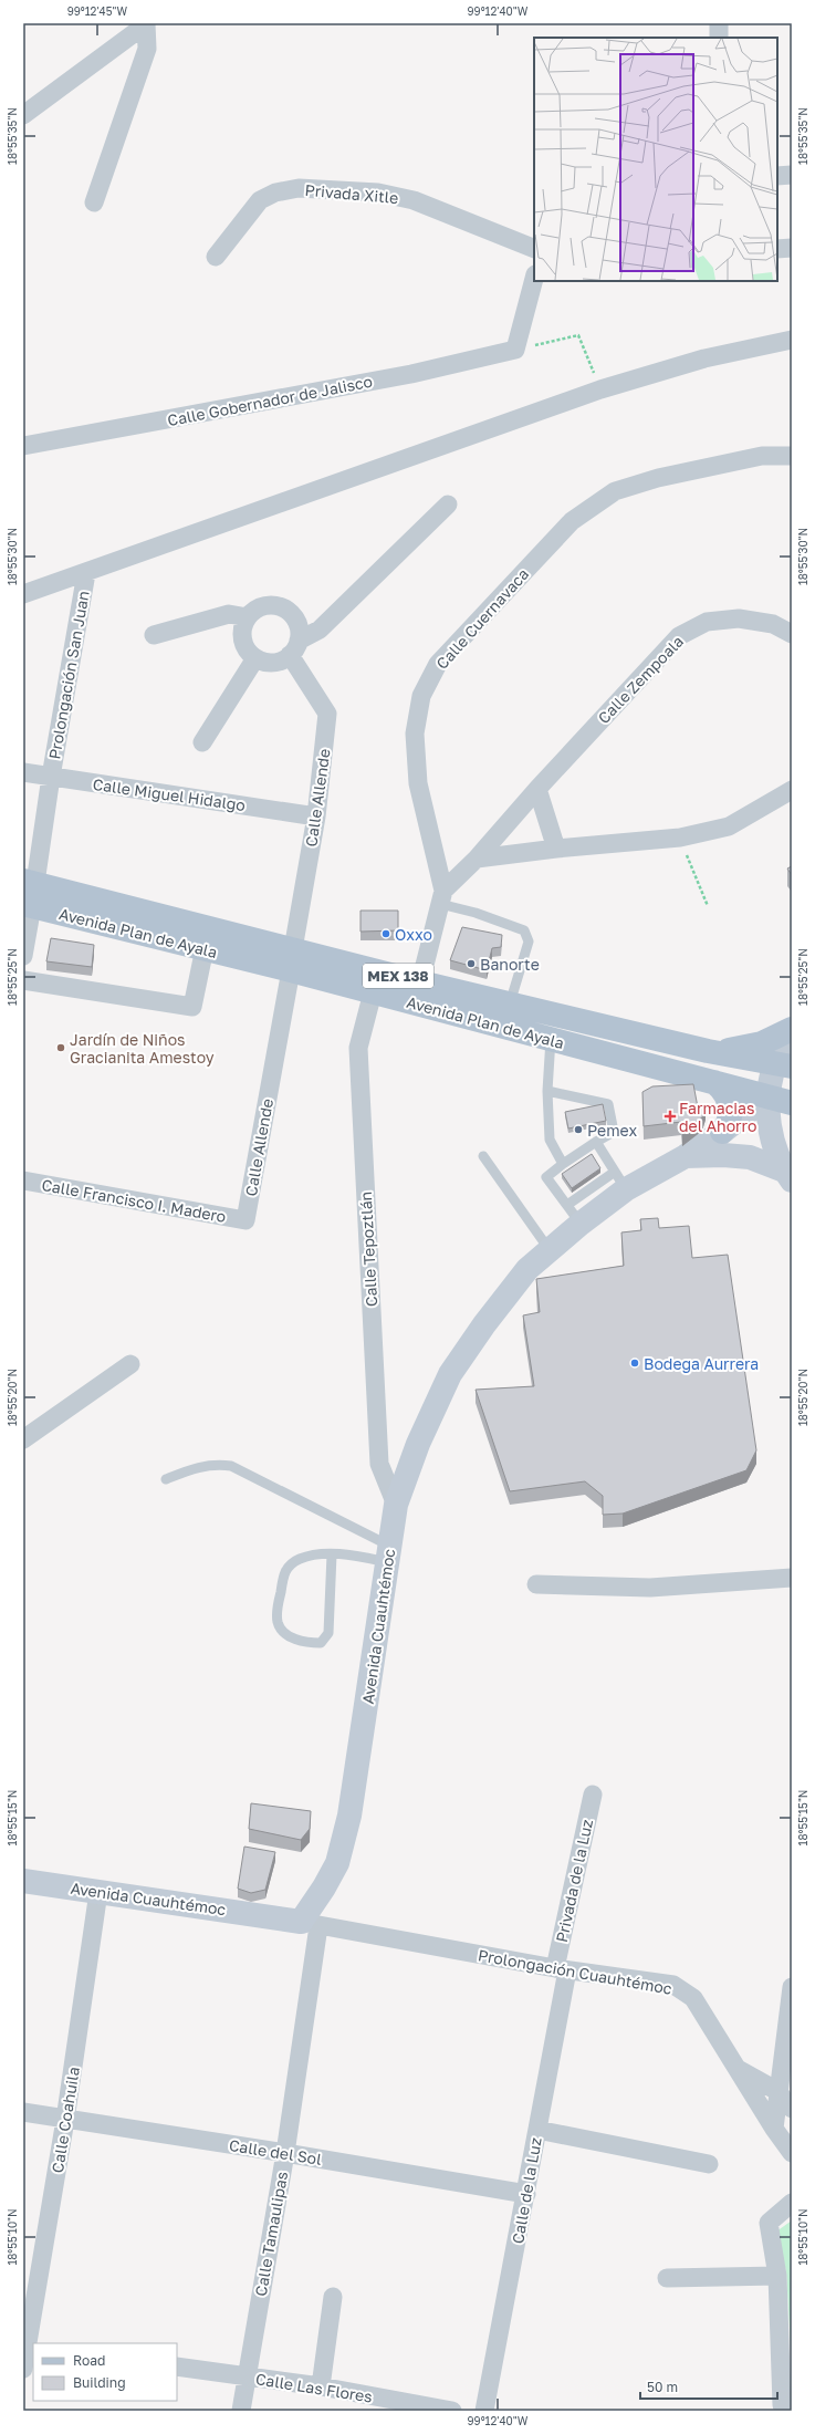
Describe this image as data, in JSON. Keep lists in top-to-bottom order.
{
  "streets": {
    "main road": ["Avenida Plan de Ayala", "MEX 138", "Avenida Cuauhtémoc"],
    "street": [
      "Privada Xitle",
      "Calle Gobernador de Jalisco",
      "Calle Cuernavaca",
      "Prolongación San Juan",
      "Calle Zempoala",
      "Calle Miguel Hidalgo",
      "Calle Allende",
      "Calle Francisco I. Madero",
      "Calle Tepoztlán",
      "Privada de la Luz",
      "Prolongación Cuauhtémoc",
      "Calle Coahuila",
      "Calle del Sol",
      "Calle de la Luz",
      "Calle Tamaulipas",
      "Calle Las Flores"
    ]
  },
  "crossings": [
    ["Calle Cuernavaca", "Calle Zempoala"],
    ["Calle Cuernavaca", "Avenida Plan de Ayala"],
    ["Prolongación San Juan", "Calle Miguel Hidalgo"],
    ["Prolongación San Juan", "Avenida Plan de Ayala"],
    ["Calle Miguel Hidalgo", "Calle Allende"],
    ["Calle Allende", "Avenida Plan de Ayala"],
    ["Calle Allende", "Calle Francisco I. Madero"],
    ["Avenida Plan de Ayala", "Calle Tepoztlán"],
    ["Avenida Plan de Ayala", "Avenida Cuauhtémoc"],
    ["Calle Tepoztlán", "Avenida Cuauhtémoc"],
    ["Avenida Cuauhtémoc", "Prolongación Cuauhtémoc"],
    ["Avenida Cuauhtémoc", "Calle Coahuila"],
    ["Avenida Cuauhtémoc", "Calle Tamaulipas"],
    ["Privada de la Luz", "Prolongación Cuauhtémoc"],
    ["Privada de la Luz", "Calle de la Luz"],
    ["Prolongación Cuauhtémoc", "Calle de la Luz"],
    ["Prolongación Cuauhtémoc", "Calle Tamaulipas"],
    ["Calle Coahuila", "Calle del Sol"],
    ["Calle del Sol", "Calle de la Luz"],
    ["Calle del Sol", "Calle Tamaulipas"],
    ["Calle Tamaulipas", "Calle Las Flores"]
  ],
  "places": {
    "other": [
      "Oxxo",
      "Banorte",
      "Jardín de Niños Gracianita Amestoy",
      "Pemex",
      "Bodega Aurrera"
    ],
    "health": ["Farmacias del Ahorro"]
  },
  "legend": ["Road", "Building"],
  "scale_bar": "50 m",
  "coordinates": [
    "99°12'45\"W",
    "99°12'40\"W",
    "18°55'35\"N",
    "18°55'30\"N",
    "18°55'25\"N",
    "18°55'20\"N",
    "18°55'15\"N",
    "18°55'10\"N"
  ]
}
